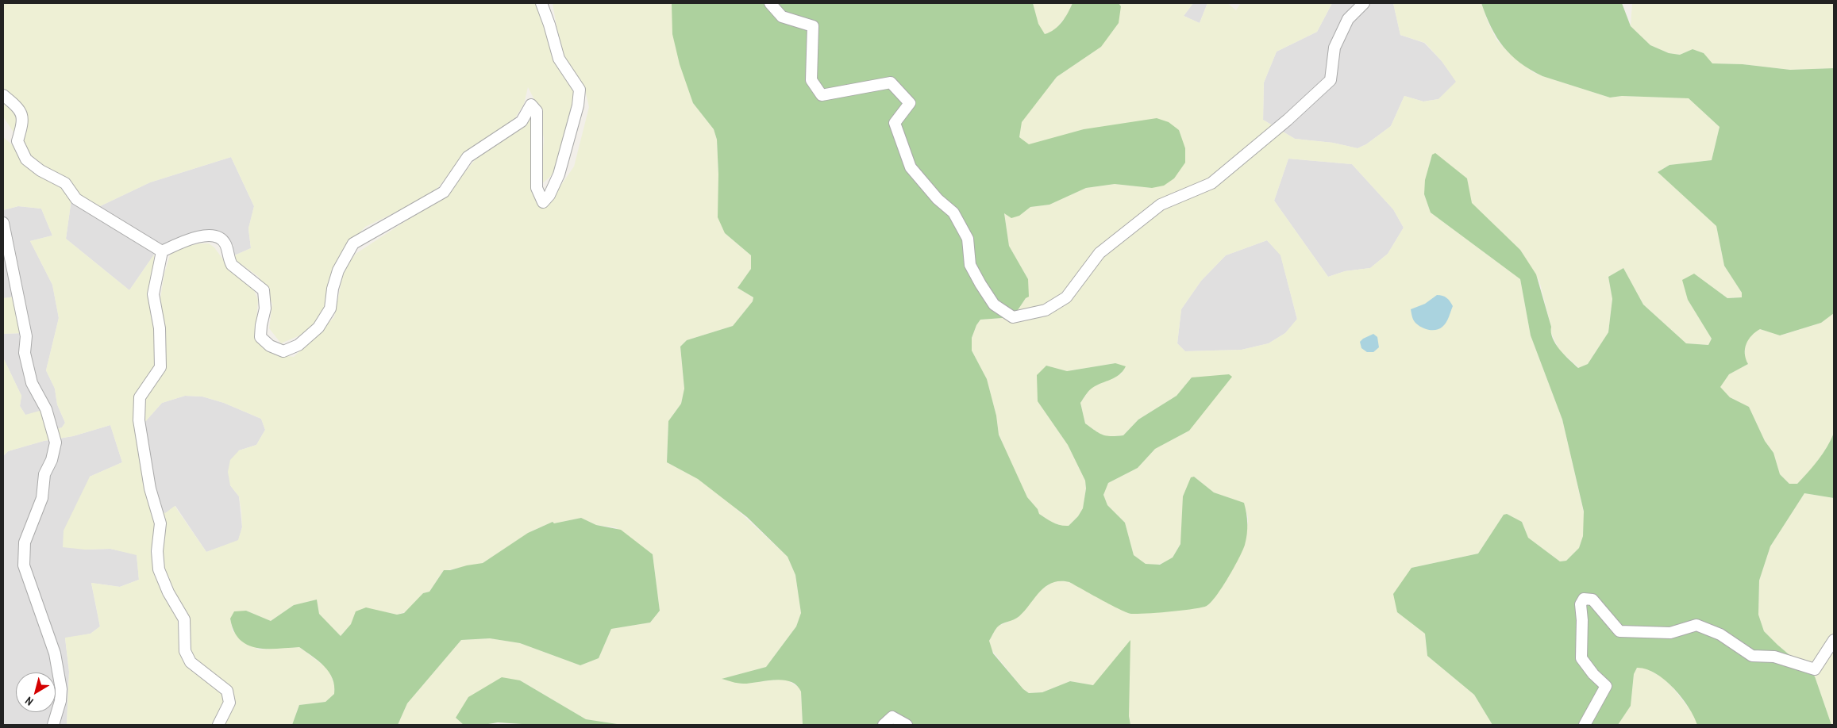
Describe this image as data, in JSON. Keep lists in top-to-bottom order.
{
  "north": "bottom left"
}
